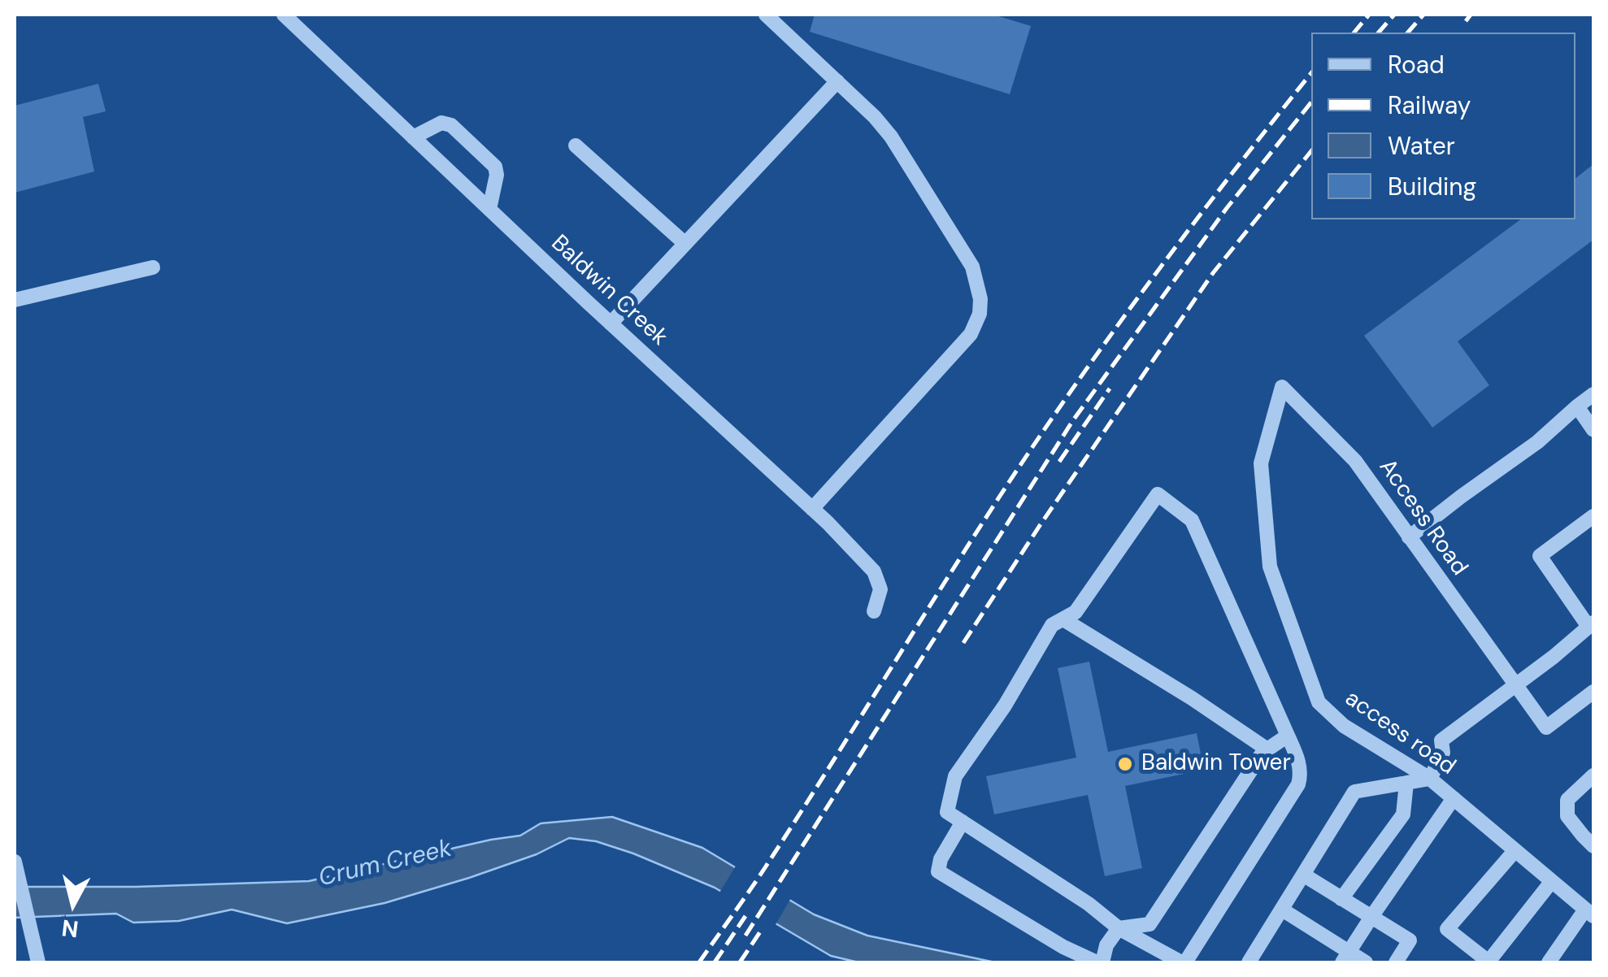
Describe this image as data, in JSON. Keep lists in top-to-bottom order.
{
  "streets": {
    "street": ["Baldwin Creek", "Access Road", "access road"]
  },
  "crossings": [
    ["Access Road", "access road"]
  ],
  "water": ["Crum Creek"],
  "places": ["Baldwin Tower"],
  "legend": [
    "Road",
    "Railway",
    "Water",
    "Building"
  ],
  "north": "bottom"
}
